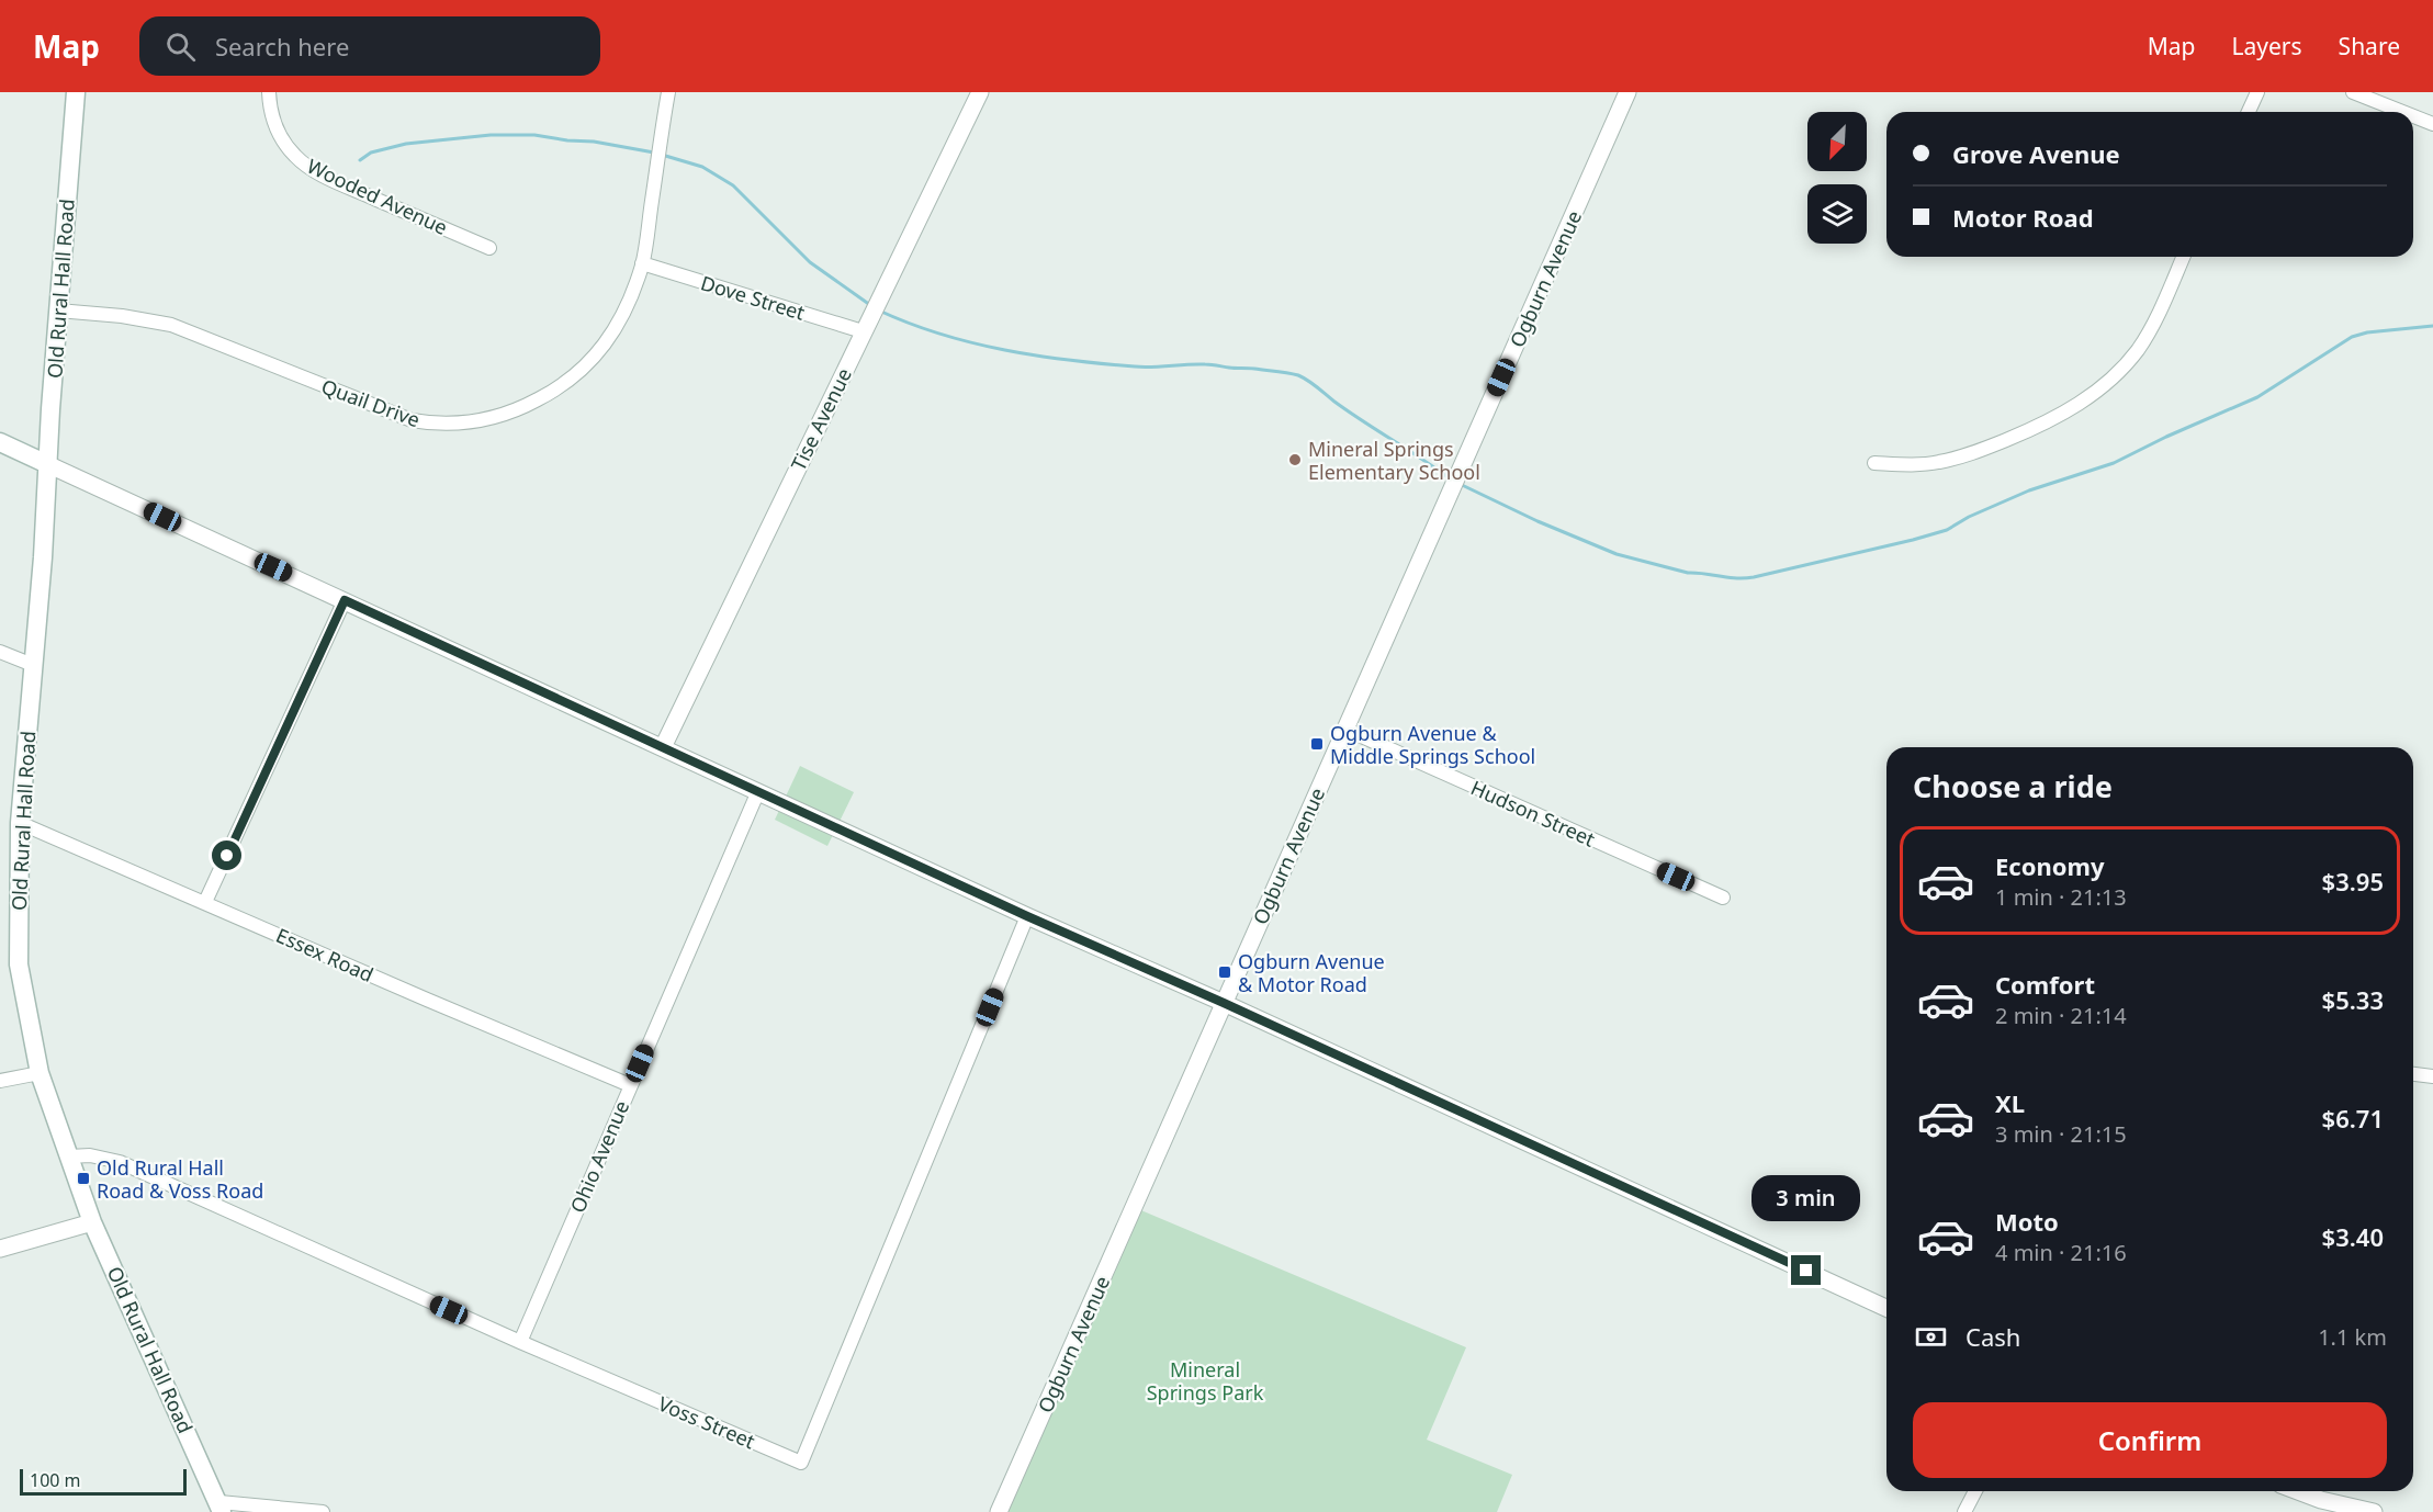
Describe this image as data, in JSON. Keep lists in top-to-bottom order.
{
  "streets": {
    "main road": ["Old Rural Hall Road"],
    "street": [
      "Wooded Avenue",
      "Ogburn Avenue",
      "Dove Street",
      "Quail Drive",
      "Tise Avenue",
      "Hudson Street",
      "Essex Road",
      "Ohio Avenue",
      "Voss Street"
    ]
  },
  "crossings": [
    ["Ogburn Avenue", "Hudson Street"],
    ["Old Rural Hall Road", "Quail Drive"],
    ["Old Rural Hall Road", "Essex Road"],
    ["Old Rural Hall Road", "Voss Street"],
    ["Dove Street", "Quail Drive"],
    ["Dove Street", "Tise Avenue"],
    ["Essex Road", "Ohio Avenue"],
    ["Ohio Avenue", "Voss Street"]
  ],
  "parks": ["Mineral Springs Park"],
  "places": {
    "other": ["Mineral Springs Elementary School"],
    "transit": ["Ogburn Avenue & Middle Springs School", "Ogburn Avenue & Motor Road", "Old Rural Hall Road & Voss Road"]
  },
  "scale_bar": "100 m",
  "north": "bottom left",
  "page": {
    "header": "Map",
    "search": "Search here",
    "nav": ["Map", "Layers", "Share"],
    "banner": ["Grove Avenue", "Motor Road"],
    "heading": "Choose a ride",
    "list": [
      {
        "name": "Economy",
        "note": "1 min · 21:13",
        "value": "$3.95"
      },
      {
        "name": "Comfort",
        "note": "2 min · 21:14",
        "value": "$5.33"
      },
      {
        "name": "XL",
        "note": "3 min · 21:15",
        "value": "$6.71"
      },
      {
        "name": "Moto",
        "note": "4 min · 21:16",
        "value": "$3.40"
      }
    ],
    "bubble": "3 min",
    "pay": ["Cash", "1.1 km"],
    "buttons": "Confirm",
    "scale": "100 m"
  }
}
